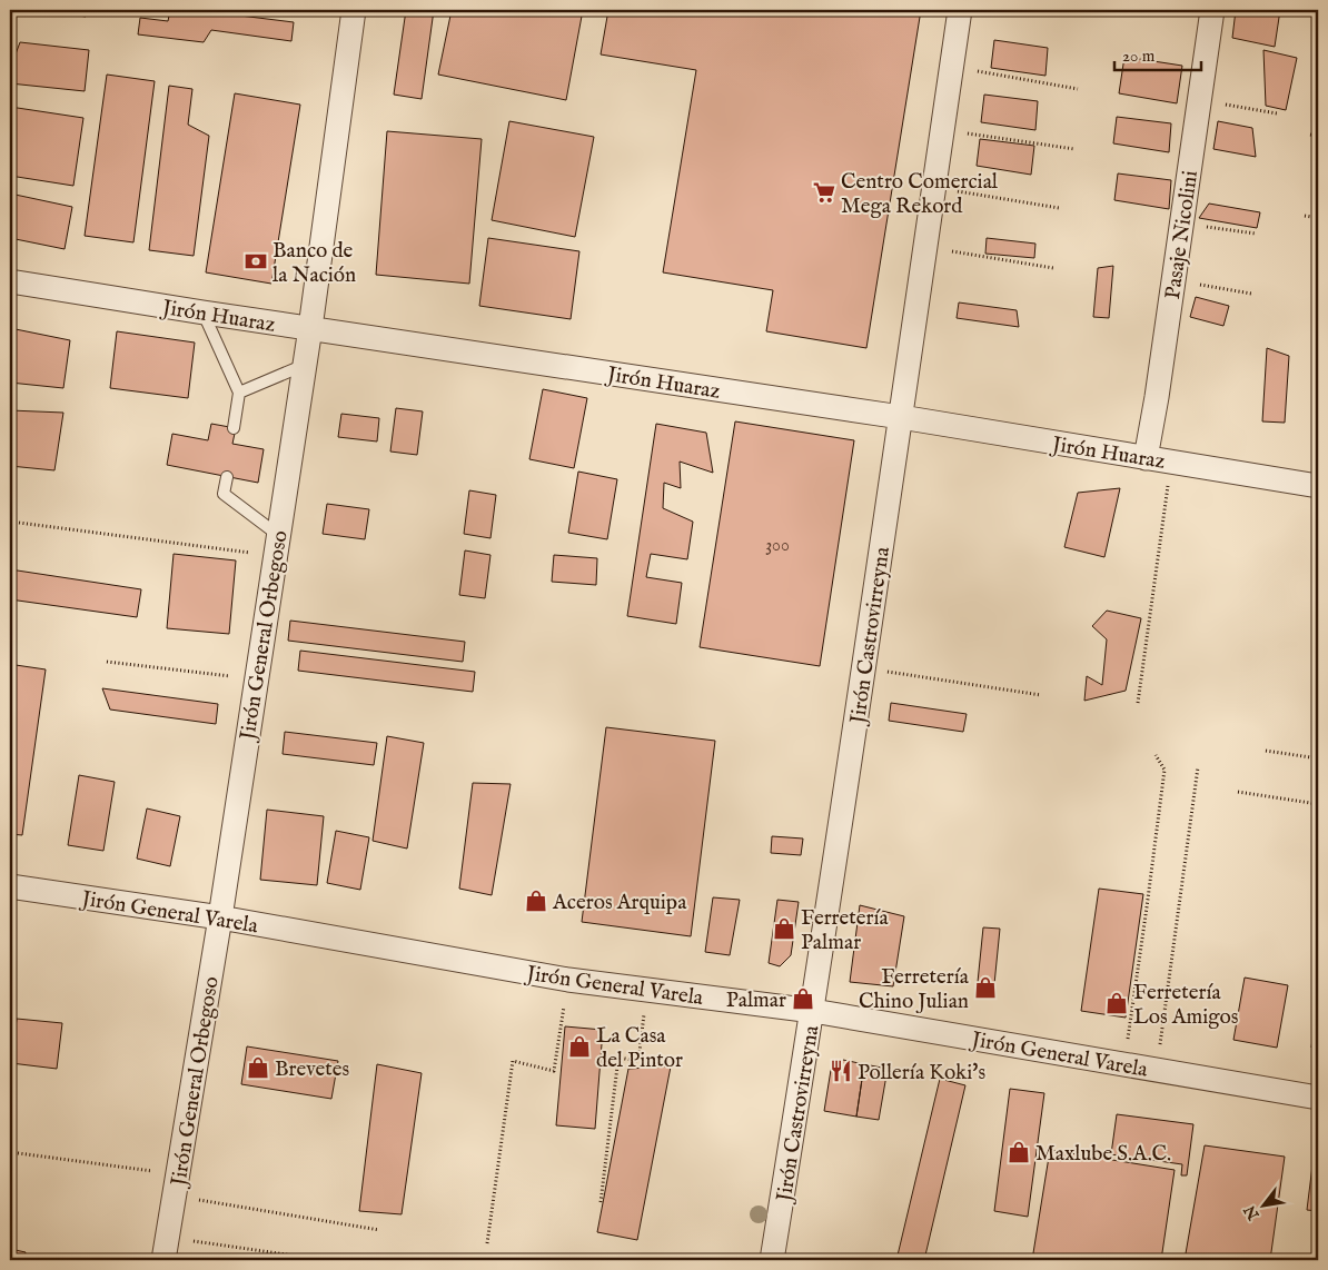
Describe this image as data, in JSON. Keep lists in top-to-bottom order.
{
  "streets": {
    "street": [
      "Pasaje Nicolini",
      "Jirón Huaraz",
      "Jirón General Orbegoso",
      "Jirón Castrovirreyna",
      "Jirón General Varela"
    ]
  },
  "crossings": [
    ["Pasaje Nicolini", "Jirón Huaraz"],
    ["Jirón Huaraz", "Jirón General Orbegoso"],
    ["Jirón Huaraz", "Jirón Castrovirreyna"],
    ["Jirón General Orbegoso", "Jirón General Varela"],
    ["Jirón Castrovirreyna", "Jirón General Varela"]
  ],
  "places": {
    "supermarket": ["Centro Comercial Mega Rekord"],
    "bank": ["Banco de la Nación"],
    "shop": [
      "Aceros Arquipa",
      "Ferretería Palmar",
      "Ferretería Chino Julian",
      "Palmar",
      "Ferretería Los Amigos",
      "La Casa del Pintor",
      "Brevetes",
      "Maxlube S.A.C."
    ],
    "restaurant": ["Pollería Koki's"]
  },
  "house_numbers": ["300"],
  "scale_bar": "20 m",
  "north": "bottom left"
}
